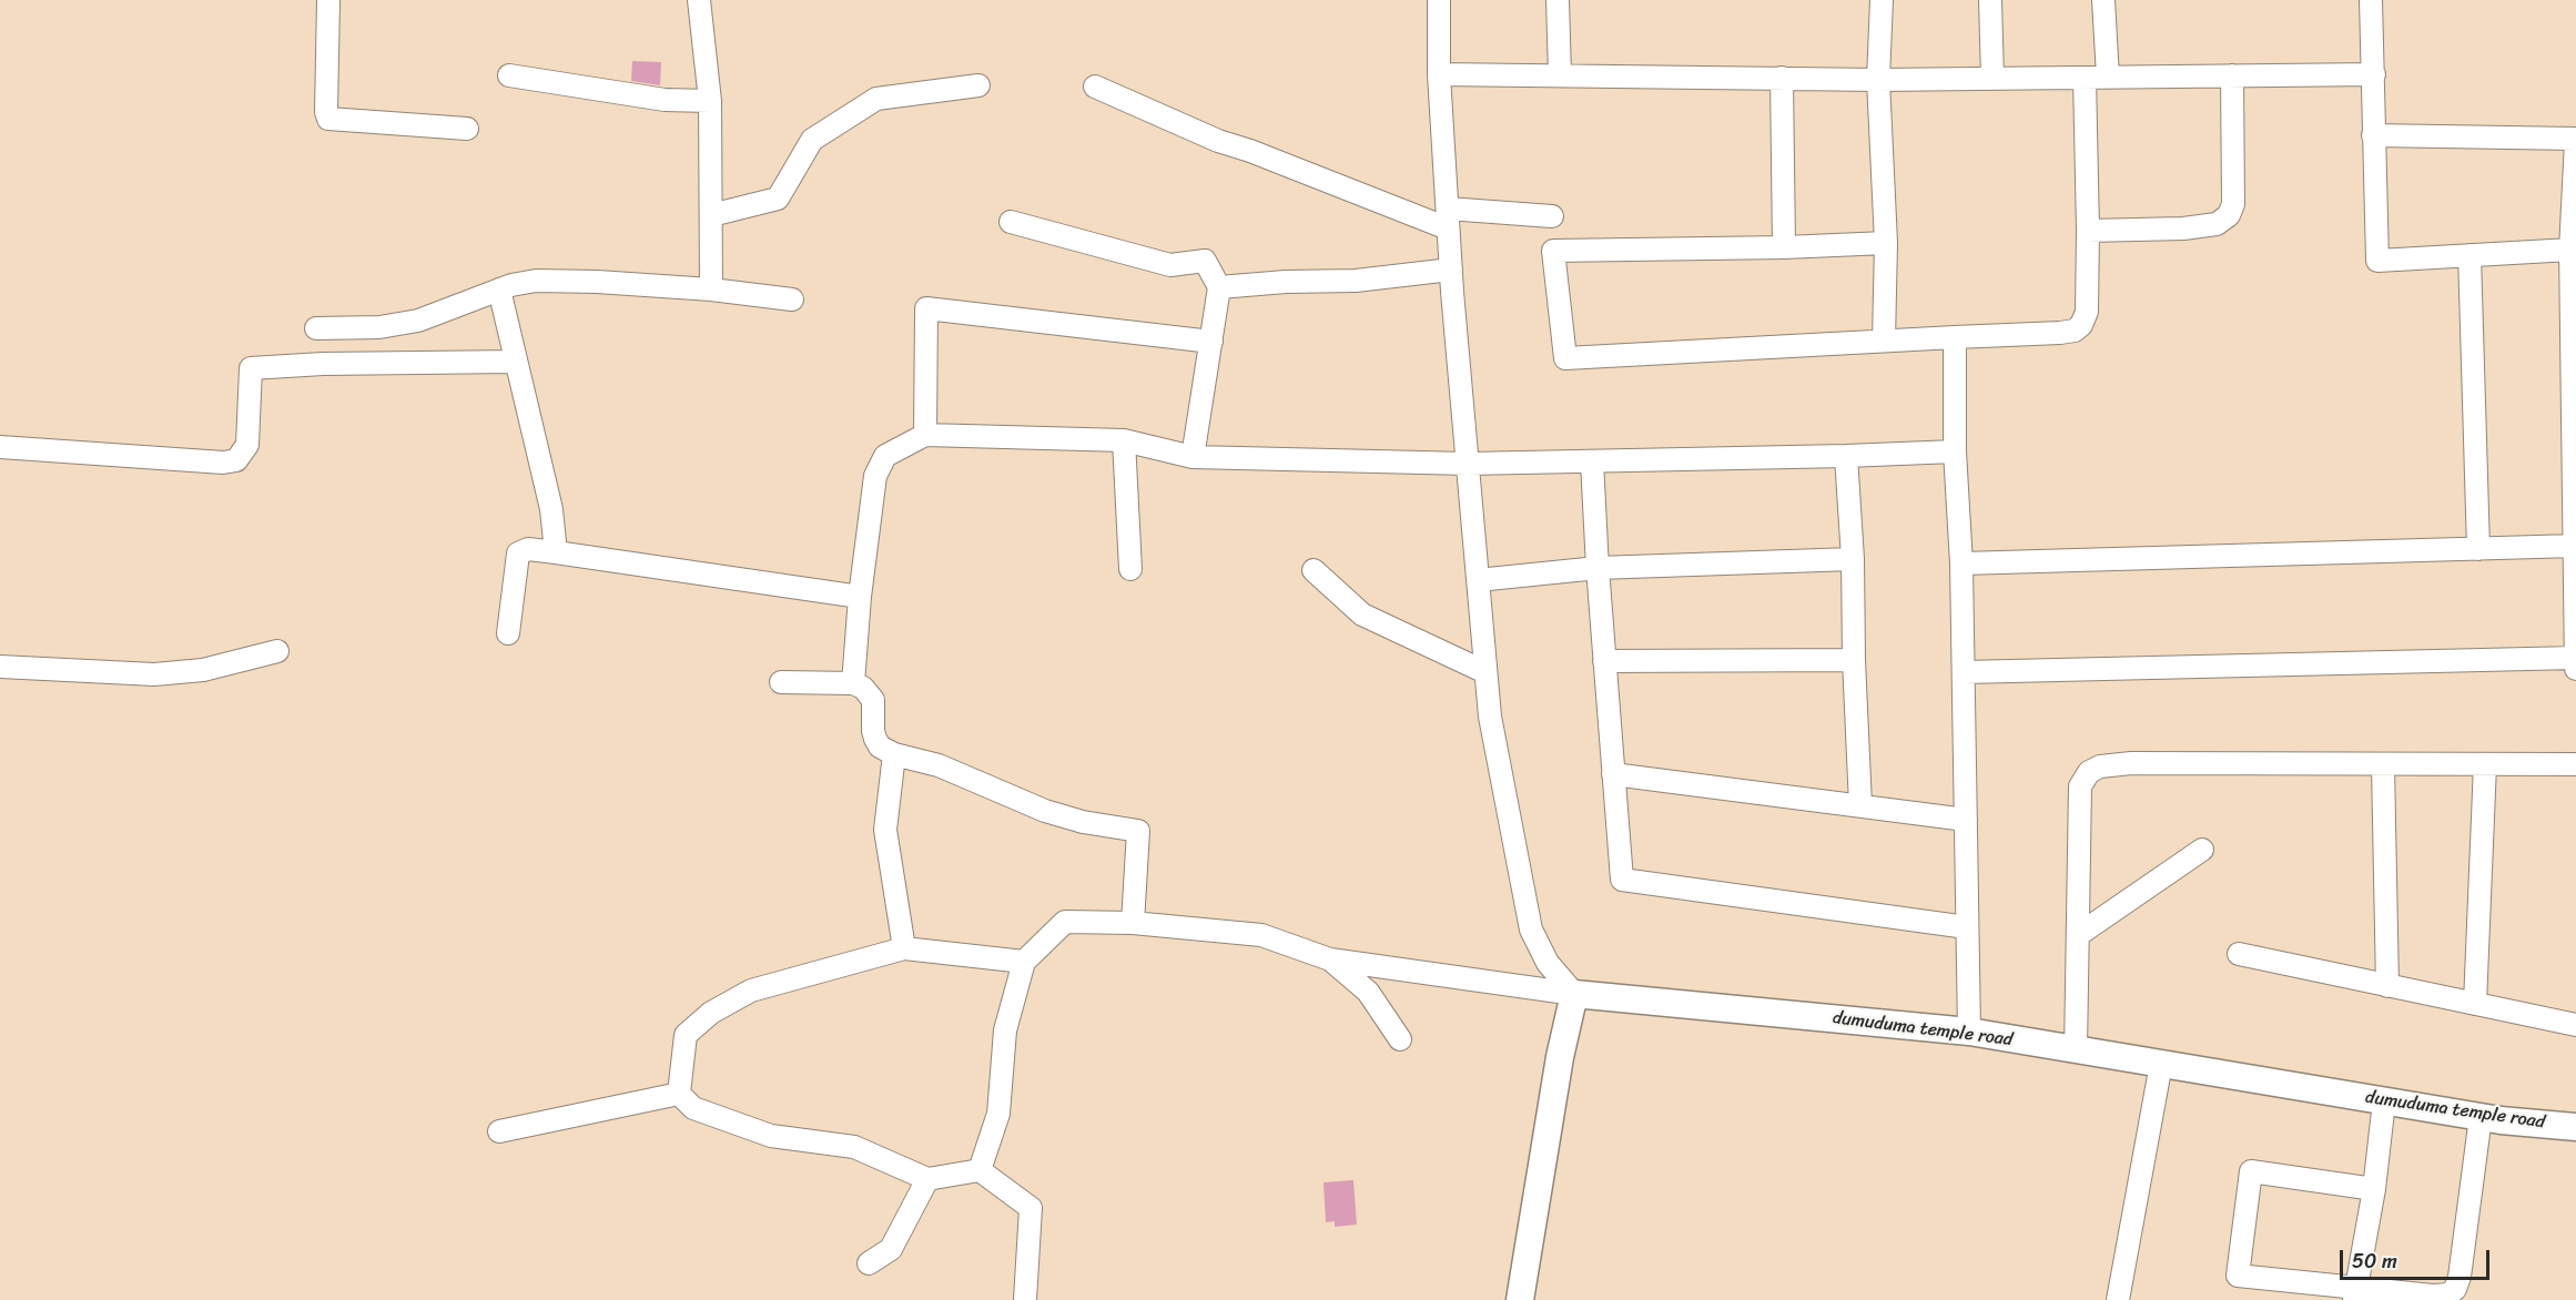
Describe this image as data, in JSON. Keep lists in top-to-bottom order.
{
  "streets": {
    "street": ["dumuduma temple road"]
  },
  "scale_bar": "50 m"
}
